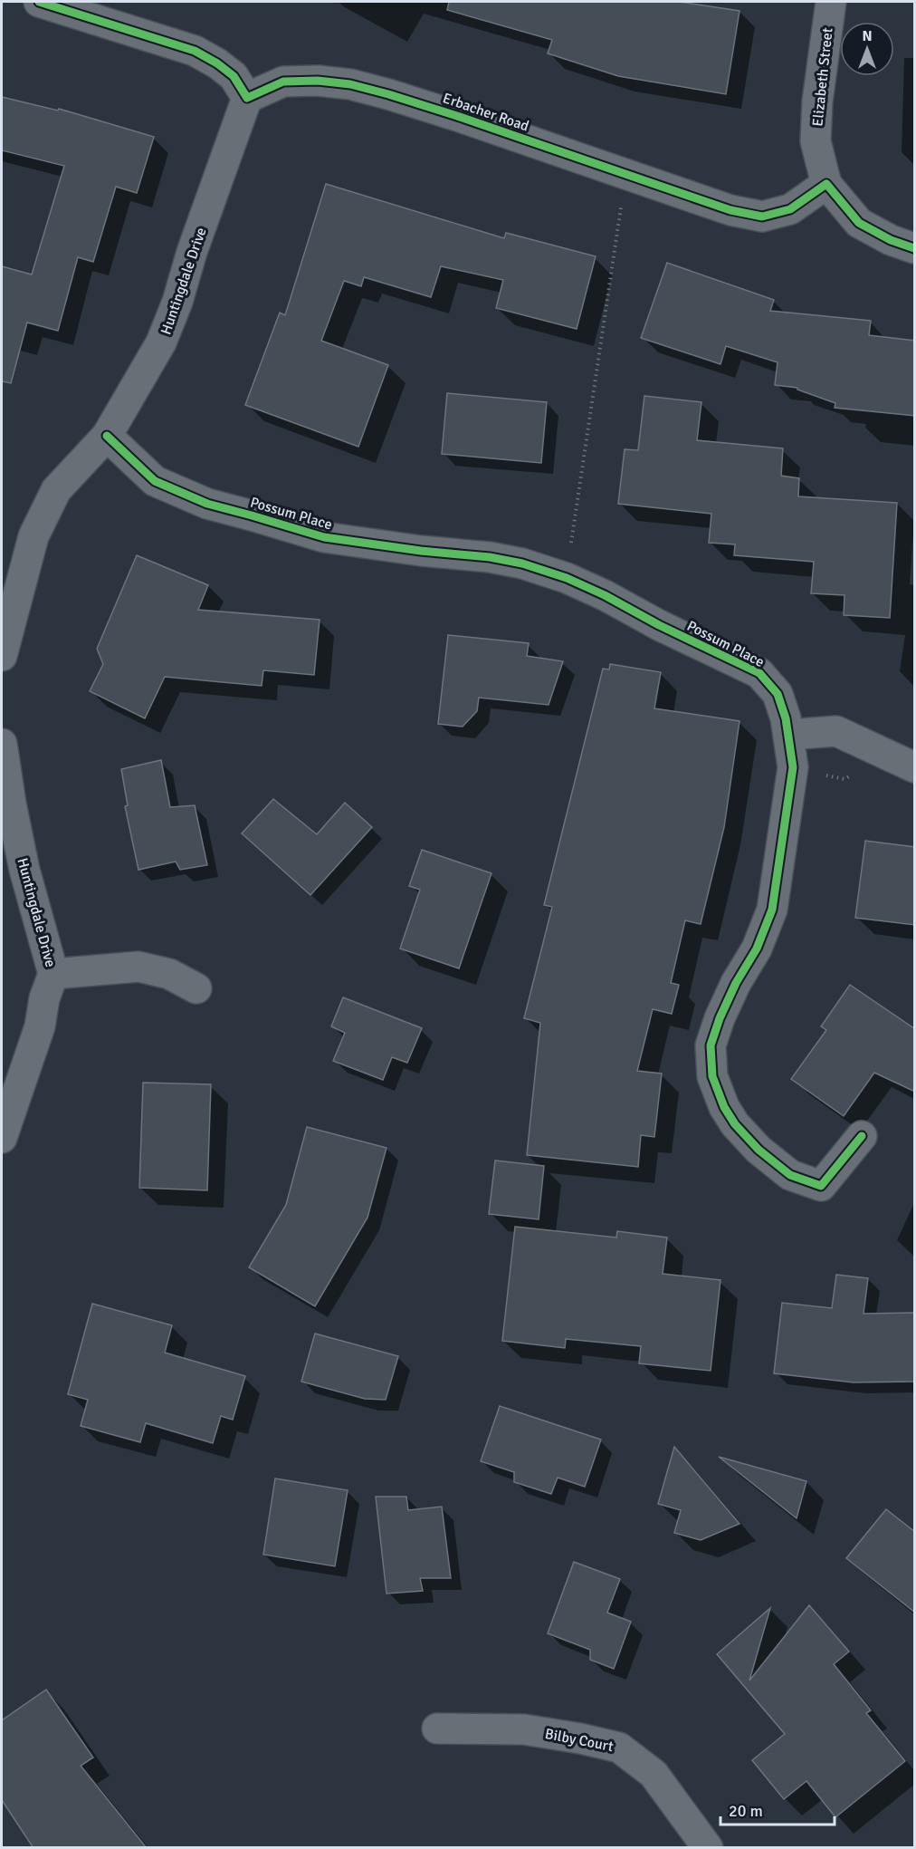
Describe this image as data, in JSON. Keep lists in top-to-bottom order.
{
  "streets": {
    "street": [
      "Elizabeth Street",
      "Erbacher Road",
      "Huntingdale Drive",
      "Possum Place",
      "Bilby Court"
    ]
  },
  "crossings": [
    ["Elizabeth Street", "Erbacher Road"],
    ["Erbacher Road", "Huntingdale Drive"],
    ["Huntingdale Drive", "Possum Place"]
  ],
  "scale_bar": "20 m",
  "north": "top"
}
